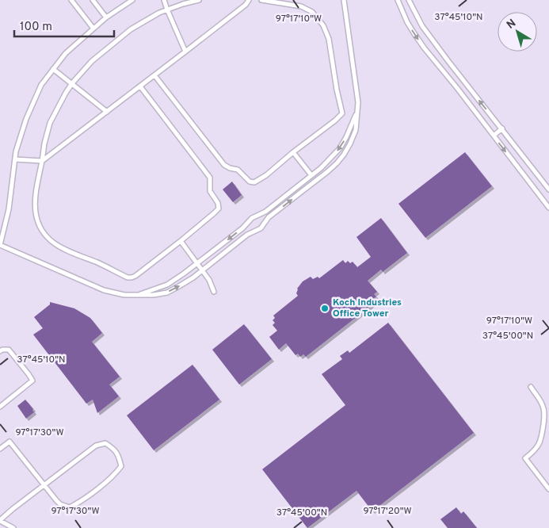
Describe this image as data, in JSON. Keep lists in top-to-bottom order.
{
  "places": ["Koch Industries Office Tower"],
  "scale_bar": "100 m",
  "north": "top left",
  "coordinates": [
    "37°45'10\"N",
    "97°17'10\"W",
    "37°45'00\"N",
    "97°17'30\"W",
    "97°17'20\"W"
  ]
}
